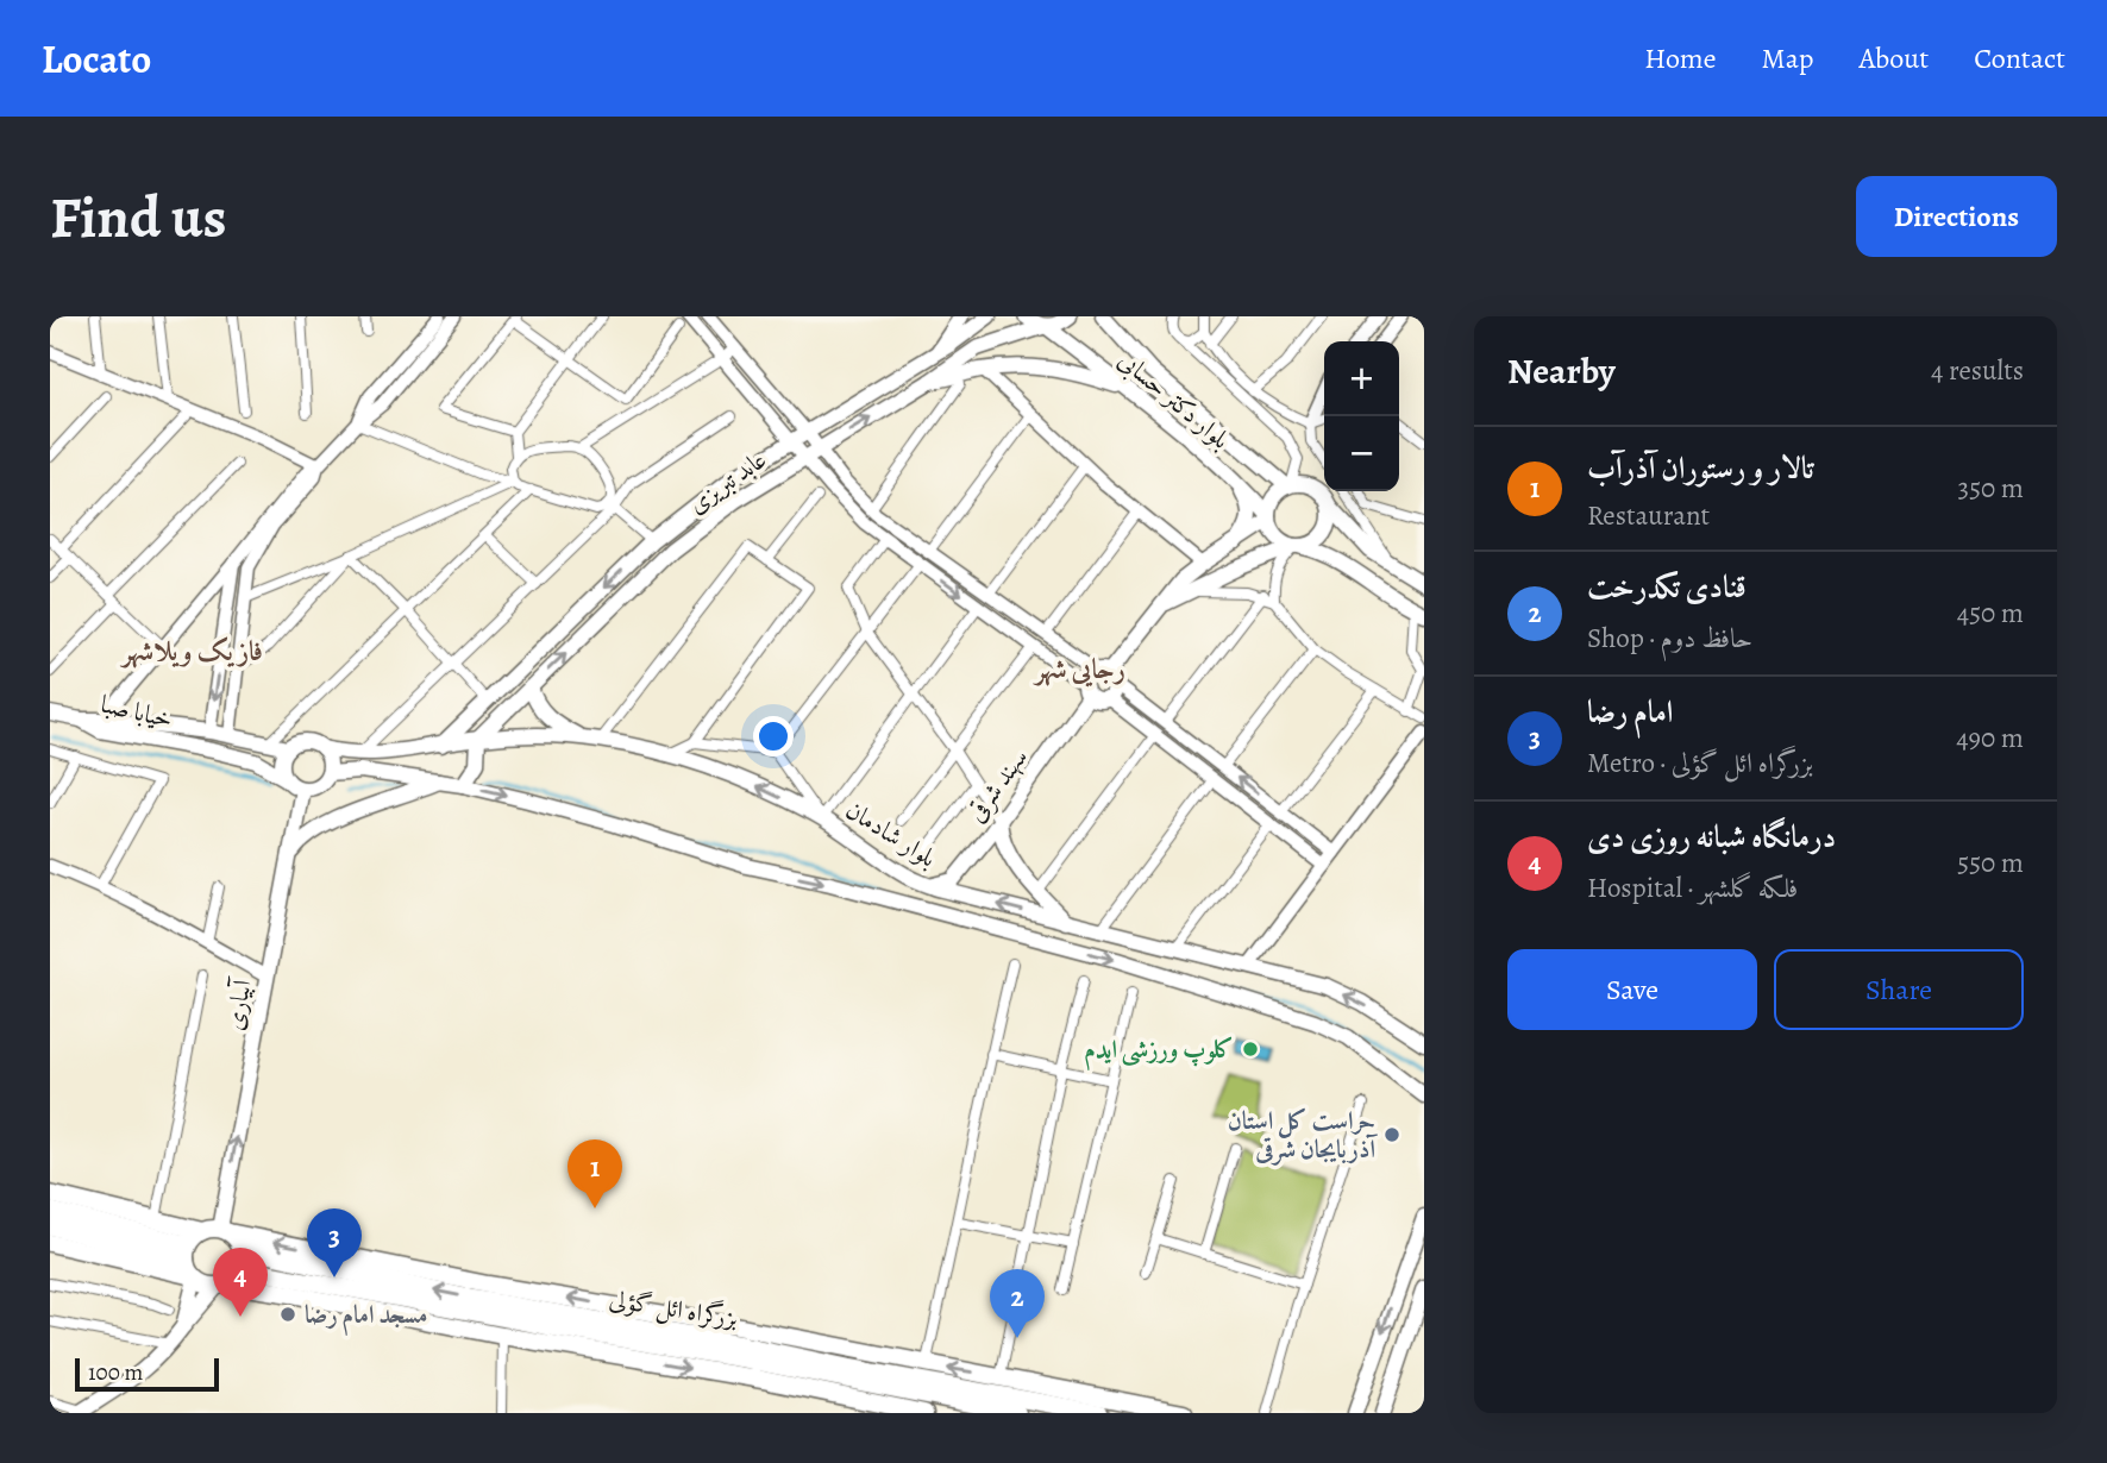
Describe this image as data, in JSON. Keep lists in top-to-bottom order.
{
  "streets": {
    "highway": ["بزرگراه ائل گؤلی"],
    "main road": [
      "بلوار دکتر حسابی",
      "عابد تبریزی",
      "خیابا صبا",
      "سهند شرقی",
      "بلوار شادمان",
      "آبیاری"
    ]
  },
  "crossings": [
    ["بلوار دکتر حسابی", "عابد تبریزی"],
    ["بلوار دکتر حسابی", "سهند شرقی"],
    ["عابد تبریزی", "بلوار شادمان"],
    ["خیابا صبا", "بلوار شادمان"],
    ["خیابا صبا", "آبیاری"],
    ["سهند شرقی", "بلوار شادمان"],
    ["بلوار شادمان", "آبیاری"],
    ["آبیاری", "بزرگراه ائل گؤلی"]
  ],
  "one_way": ["آبیاری"],
  "districts": ["فاز یک ویلاشهر", "رجایی شهر"],
  "places": ["کلوپ ورزشی ایدم", "حراست کل استان آذربایجان شرقی", "مسجد امام رضا"],
  "scale_bar": "100 m",
  "page": {
    "header": "Locato",
    "nav": [
      "Home",
      "Map",
      "About",
      "Contact"
    ],
    "buttons": [
      "Directions",
      ["Save", "Share"]
    ],
    "title": "Find us",
    "heading": ["Nearby", "4 results"],
    "map_buttons": ["+", "−"],
    "list": [
      {
        "mark": "1",
        "name": "تالار و رستوران آذرآب",
        "note": "Restaurant",
        "value": "350 m"
      },
      {
        "mark": "2",
        "name": "قنادی تکدرخت",
        "note": "Shop · حافظ دوم",
        "value": "450 m"
      },
      {
        "mark": "3",
        "name": "امام رضا",
        "note": "Metro · بزرگراه ائل گؤلی",
        "value": "490 m"
      },
      {
        "mark": "4",
        "name": "درمانگاه شبانه روزی دی",
        "note": "Hospital · فلکه گلشهر",
        "value": "550 m"
      }
    ],
    "pins": [
      "1",
      "3",
      "4",
      "2"
    ],
    "scale": "100 m"
  }
}
